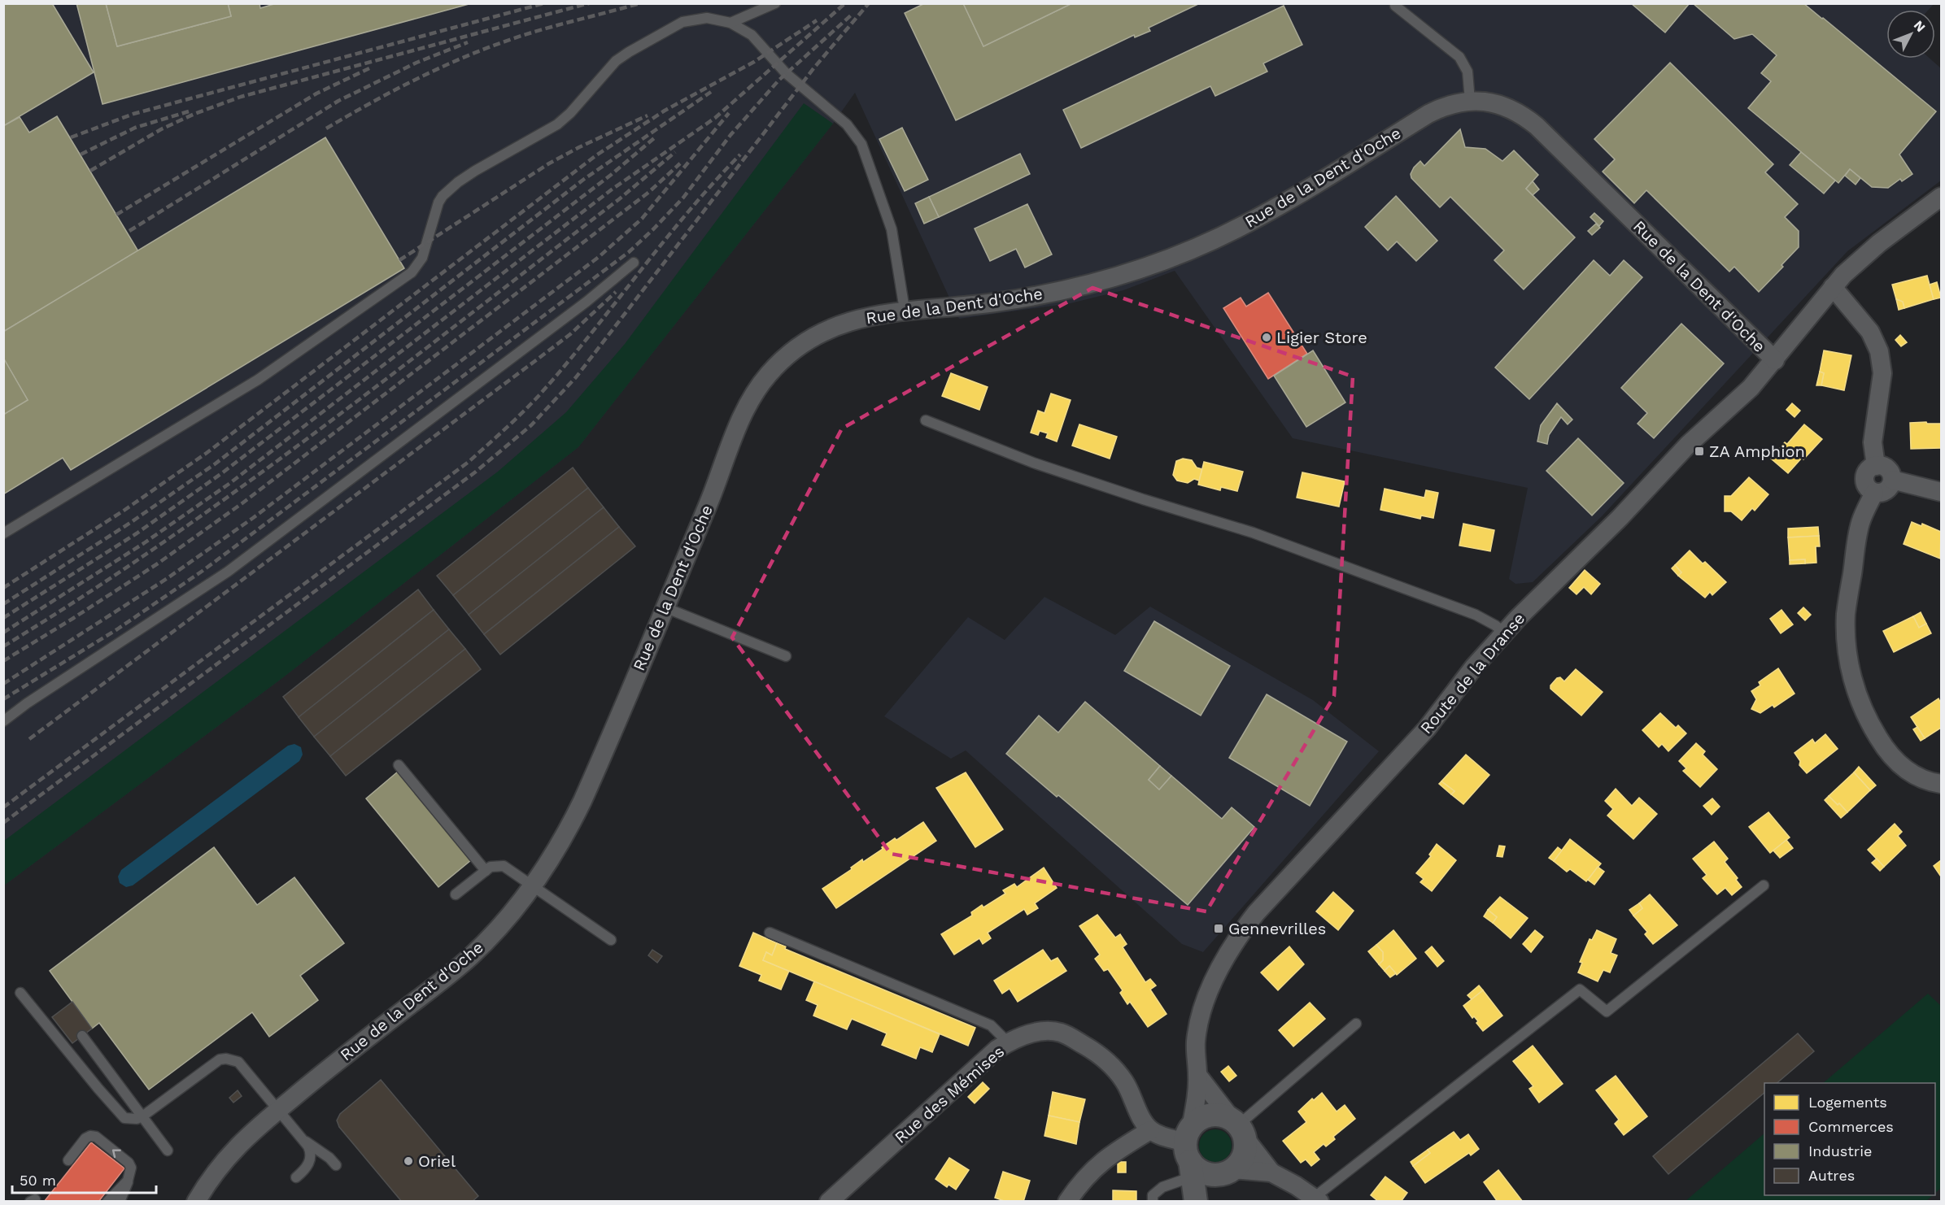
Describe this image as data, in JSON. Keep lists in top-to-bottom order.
{
  "streets": {
    "street": ["Rue de la Dent d'Oche", "Route de la Dranse", "Rue des Mémises"]
  },
  "crossings": [
    ["Rue de la Dent d'Oche", "Route de la Dranse"]
  ],
  "places": {
    "other": ["Ligier Store", "Oriel"],
    "transit": ["ZA Amphion", "Gennevrilles"]
  },
  "legend": [
    "Logements",
    "Commerces",
    "Industrie",
    "Autres"
  ],
  "scale_bar": "50 m",
  "north": "top right"
}
